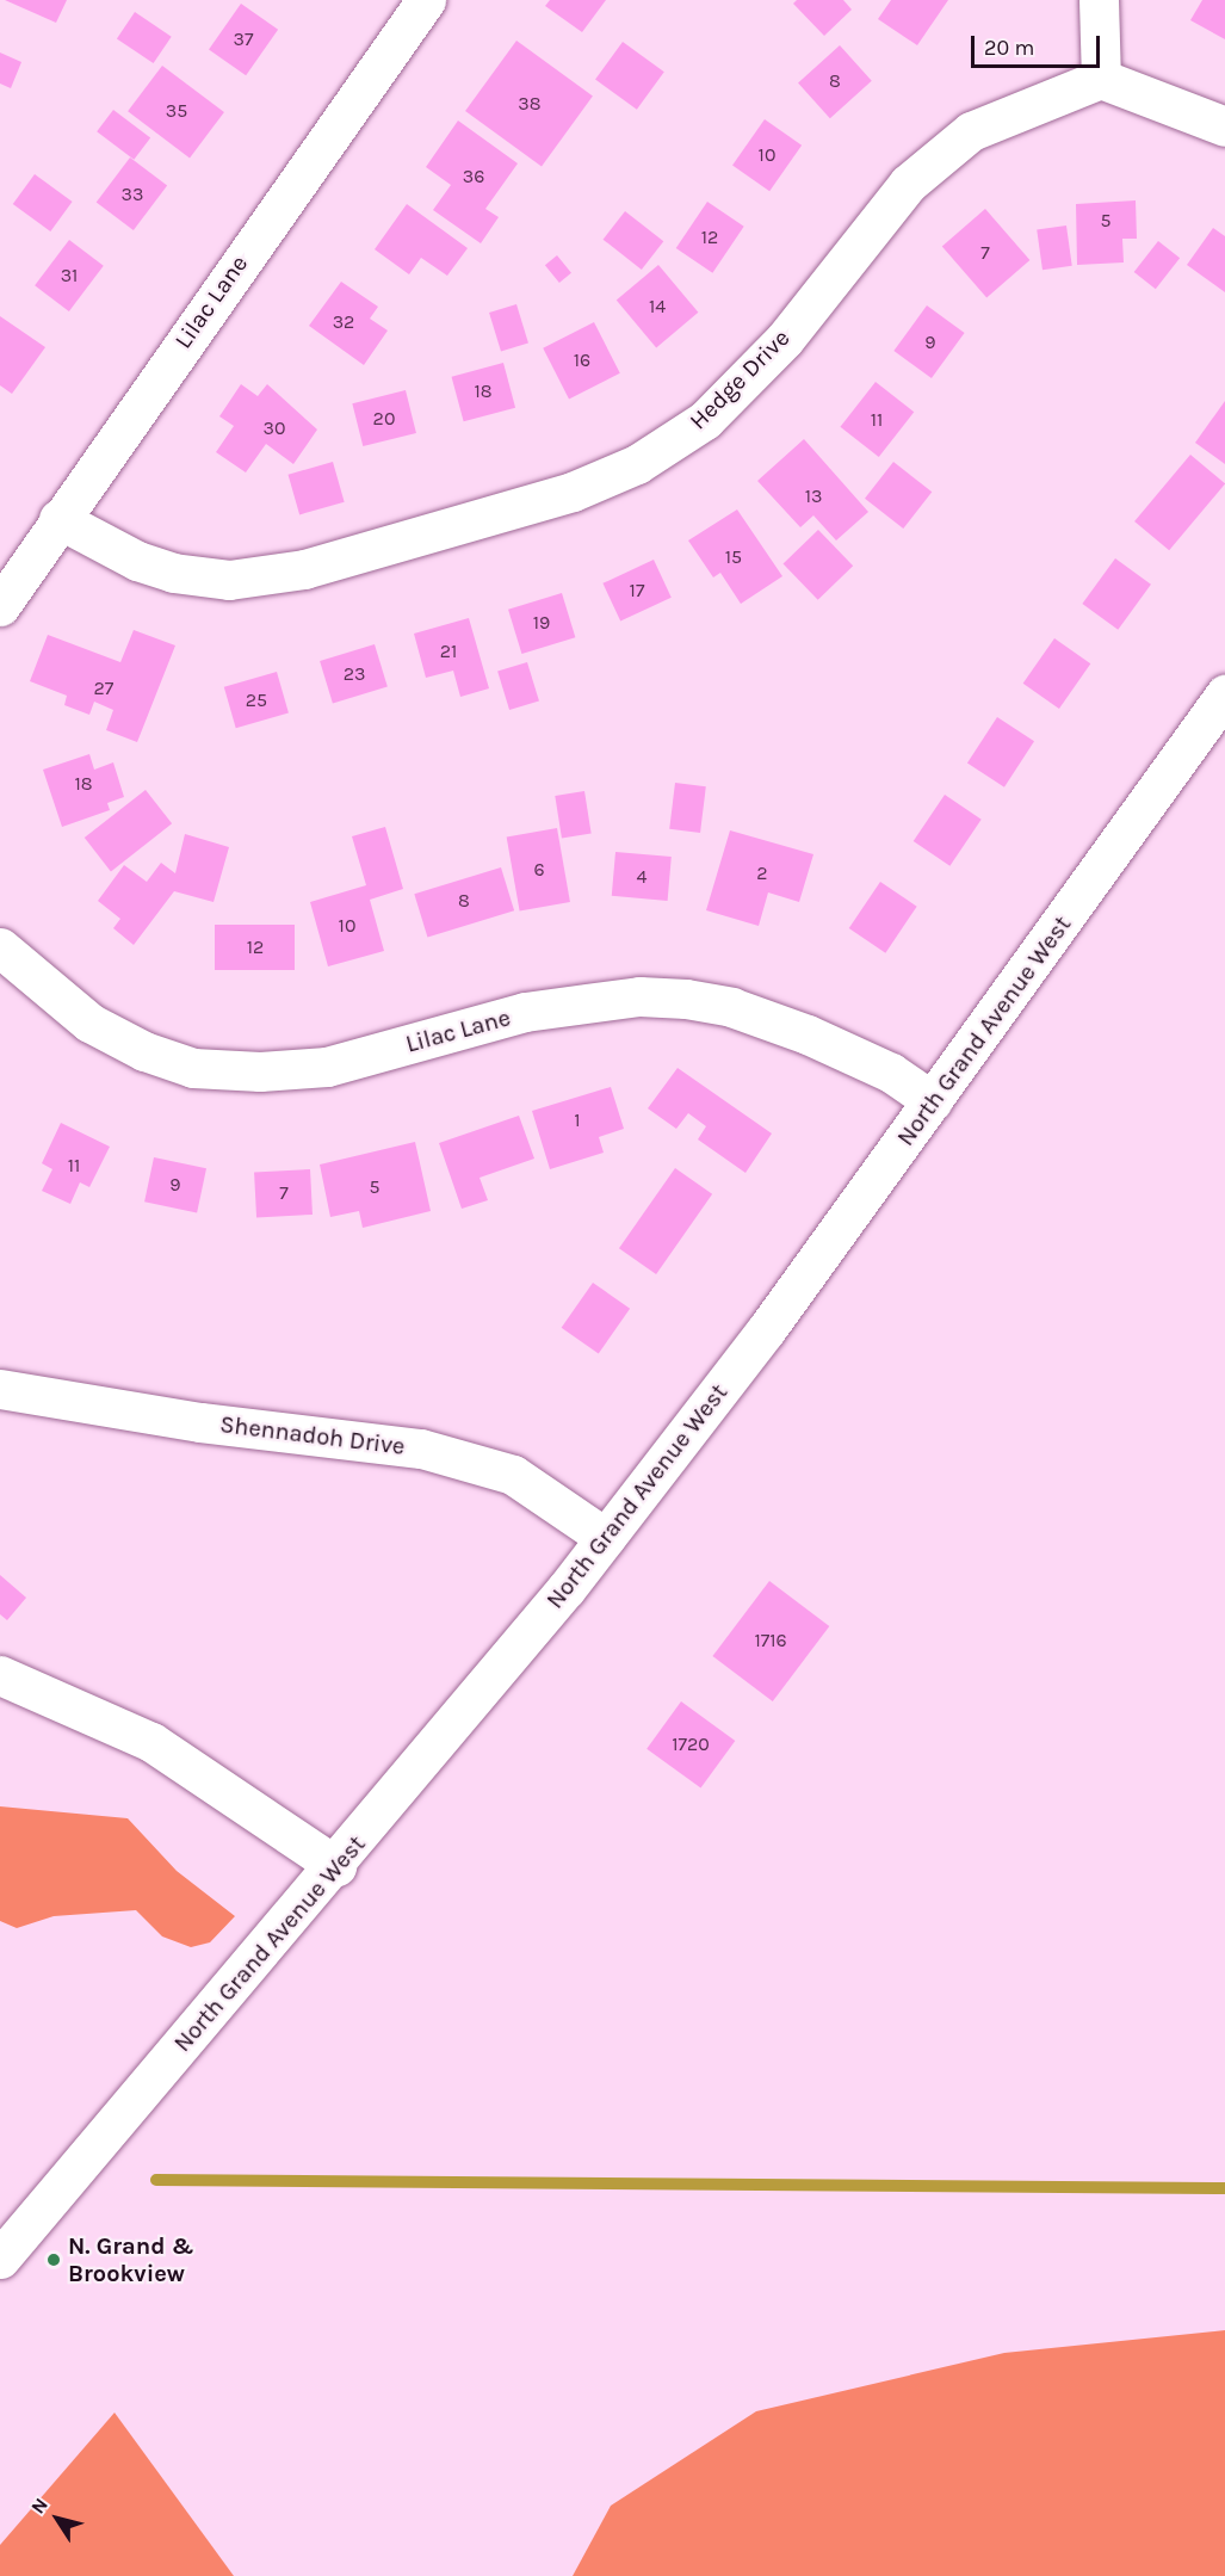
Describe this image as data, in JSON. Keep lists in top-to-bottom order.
{
  "streets": {
    "street": [
      "Lilac Lane",
      "Hedge Drive",
      "North Grand Avenue West",
      "Shennadoh Drive"
    ]
  },
  "crossings": [
    ["Lilac Lane", "Hedge Drive"],
    ["Lilac Lane", "North Grand Avenue West"],
    ["North Grand Avenue West", "Shennadoh Drive"]
  ],
  "places": ["N. Grand & Brookview"],
  "house_numbers": [
    "37",
    "8",
    "38",
    "35",
    "10",
    "36",
    "33",
    "5",
    "12",
    "7",
    "31",
    "14",
    "32",
    "9",
    "16",
    "18",
    "20",
    "11",
    "30",
    "13",
    "15",
    "17",
    "19",
    "21",
    "23",
    "27",
    "25",
    "18",
    "6",
    "2",
    "4",
    "8",
    "10",
    "12",
    "1",
    "11",
    "9",
    "5",
    "7",
    "1716",
    "1720"
  ],
  "scale_bar": "20 m",
  "north": "top left"
}
